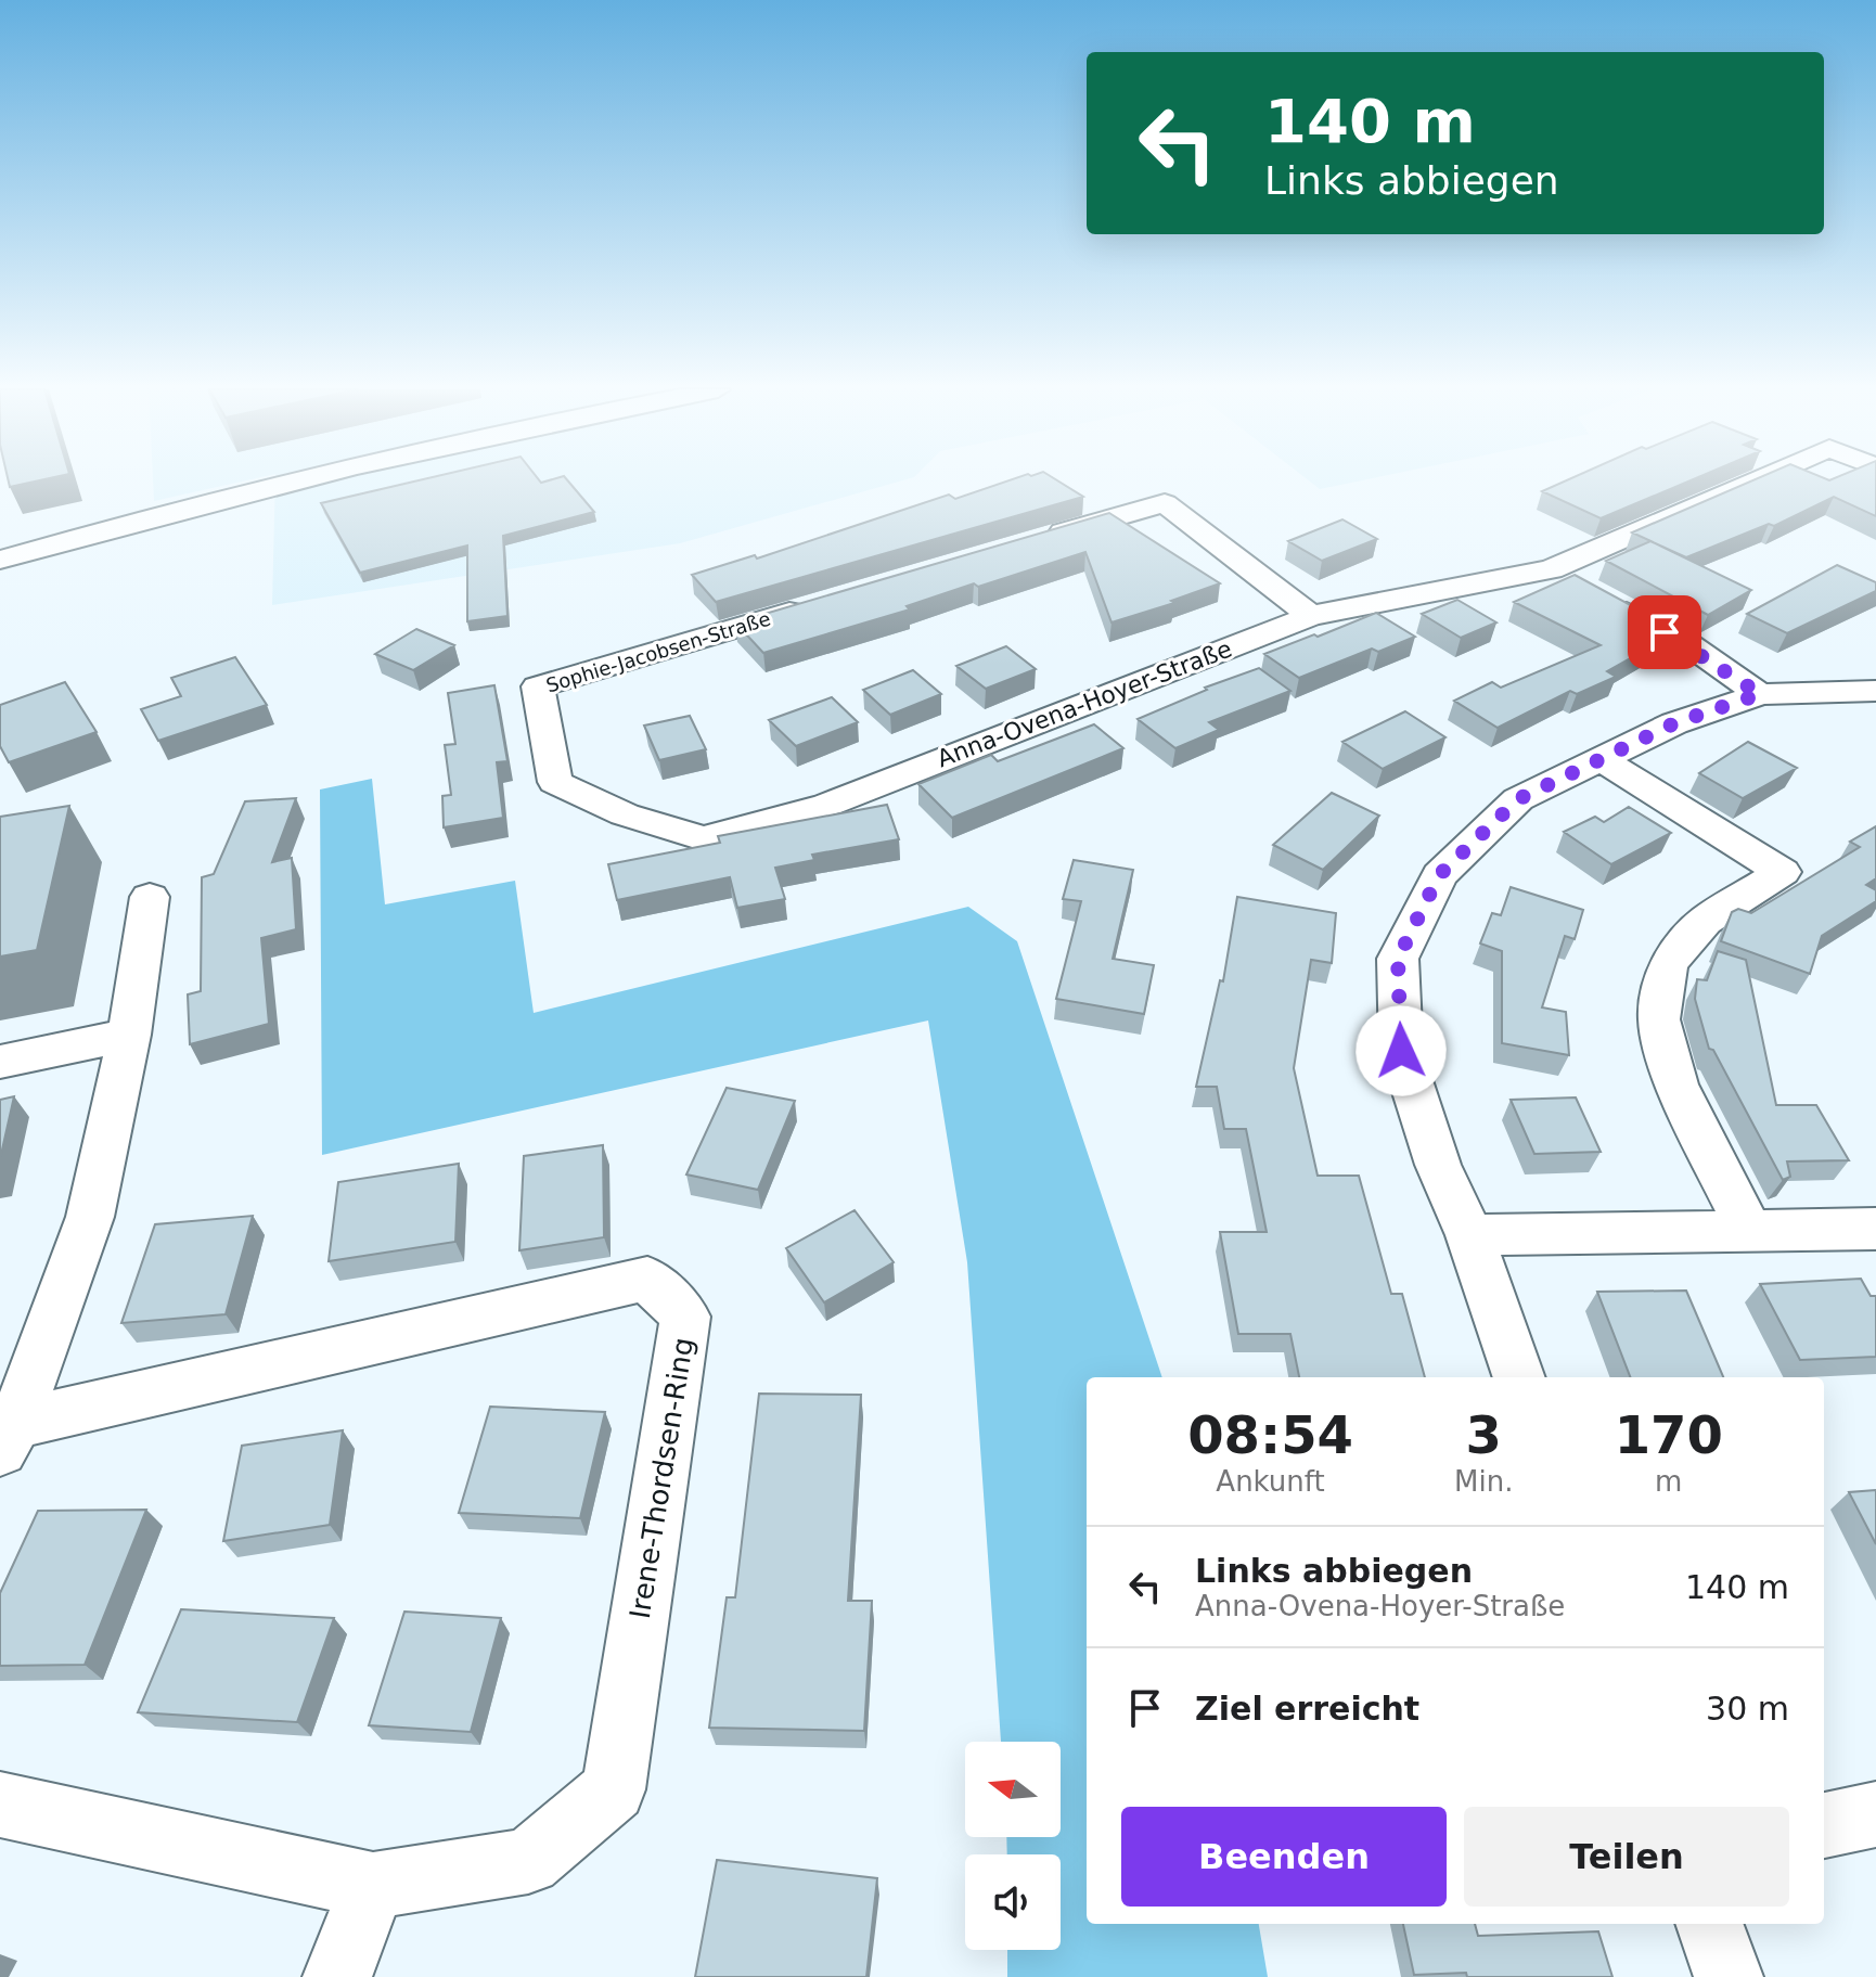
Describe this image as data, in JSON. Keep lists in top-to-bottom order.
{
  "streets": {
    "street": ["Sophie-Jacobsen-Straße", "Anna-Ovena-Hoyer-Straße", "Irene-Thordsen-Ring"]
  },
  "crossings": [
    ["Sophie-Jacobsen-Straße", "Anna-Ovena-Hoyer-Straße"]
  ],
  "north": "left",
  "page": {
    "turn": ["140 m", "Links abbiegen"],
    "eta": [
      "08:54",
      "Ankunft",
      "3",
      "Min.",
      "170",
      "m"
    ],
    "list": [
      {
        "name": "Links abbiegen",
        "note": "Anna-Ovena-Hoyer-Straße",
        "value": "140 m"
      },
      {
        "name": "Ziel erreicht",
        "value": "30 m"
      }
    ],
    "buttons": ["Beenden", "Teilen"]
  }
}
